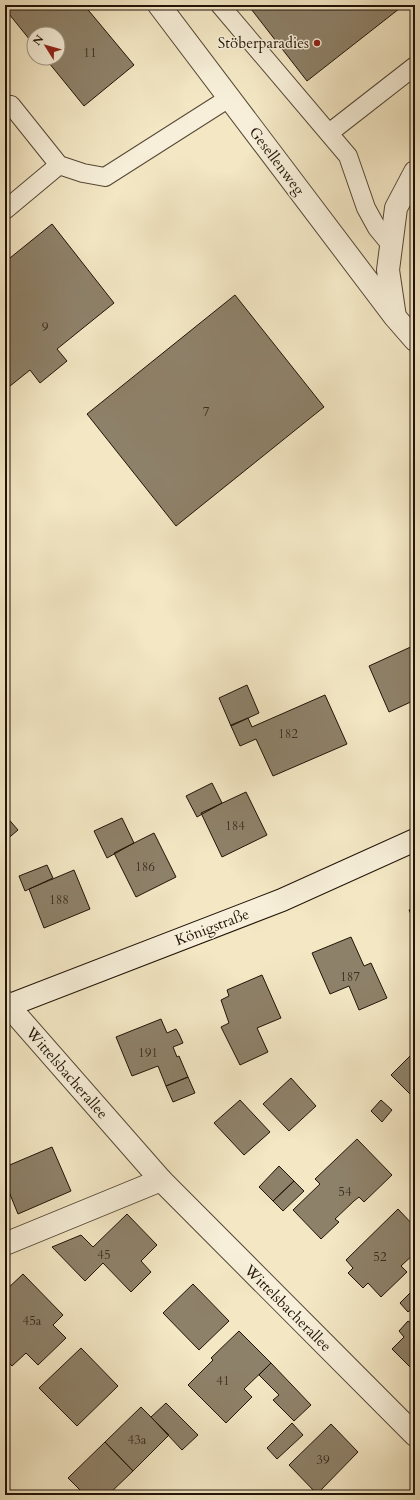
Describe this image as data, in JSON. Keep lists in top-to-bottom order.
{
  "streets": {
    "street": ["Gesellenweg", "Königstraße", "Wittelsbacherallee"]
  },
  "crossings": [
    ["Königstraße", "Wittelsbacherallee"]
  ],
  "places": ["Stöberparadies"],
  "house_numbers": [
    "11",
    "9",
    "7",
    "182",
    "184",
    "186",
    "188",
    "187",
    "191",
    "54",
    "45",
    "52",
    "45a",
    "41",
    "43a",
    "39"
  ],
  "north": "top left"
}
